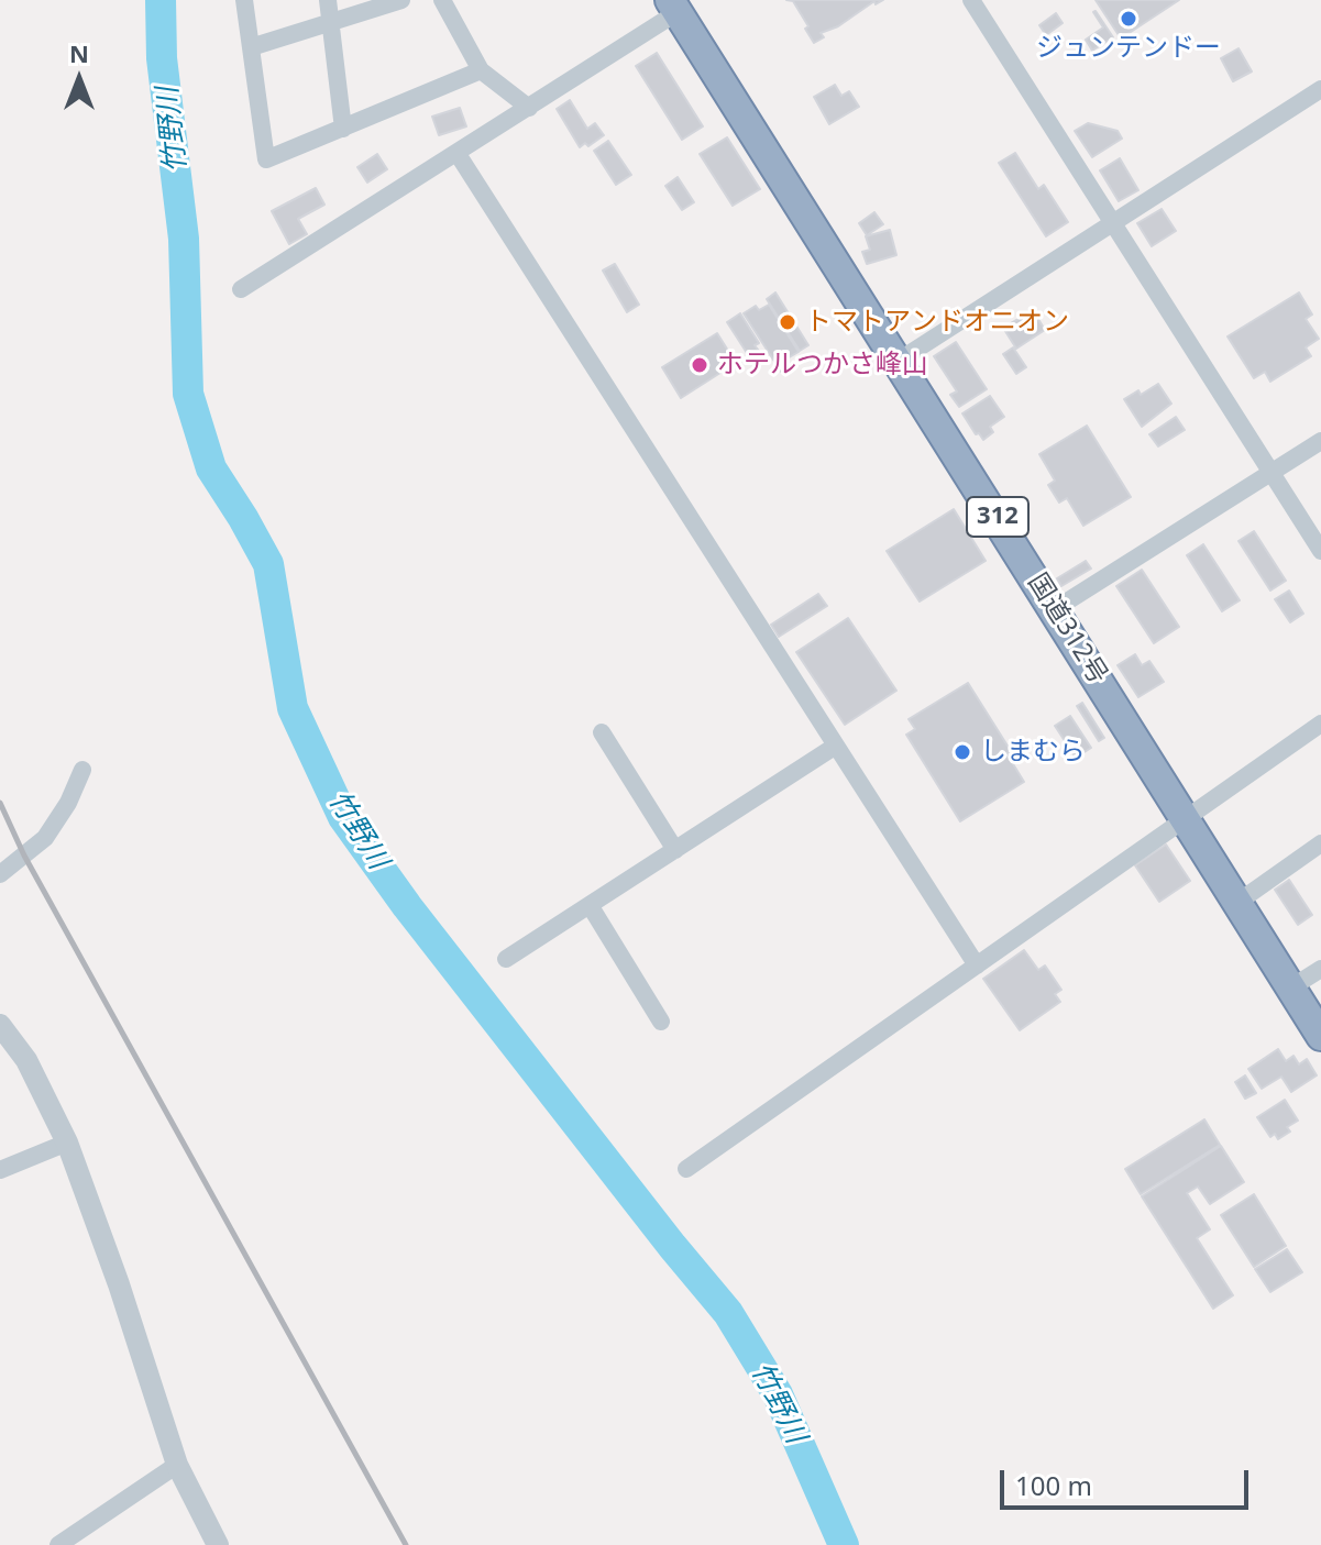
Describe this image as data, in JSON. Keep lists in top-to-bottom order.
{
  "streets": {
    "highway": ["312", "国道312号"]
  },
  "water": ["竹野川"],
  "places": [
    "ジュンテンドー",
    "トマトアンドオニオン",
    "ホテルつかさ峰山",
    "しまむら"
  ],
  "scale_bar": "100 m",
  "north": "top"
}
